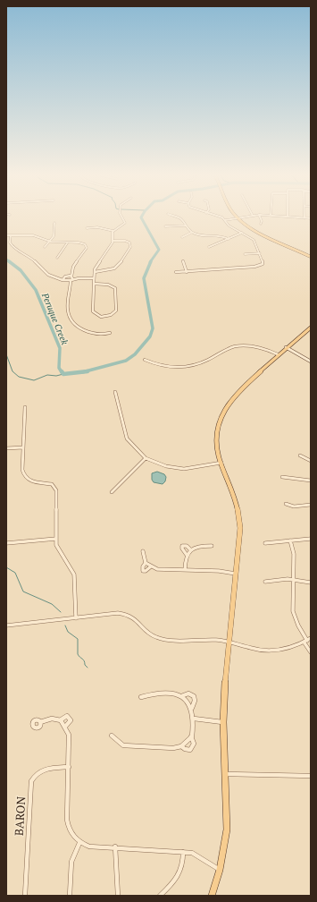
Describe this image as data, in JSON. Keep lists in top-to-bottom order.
{
  "streets": {
    "street": ["BARON"]
  },
  "water": ["Peruque Creek"]
}
